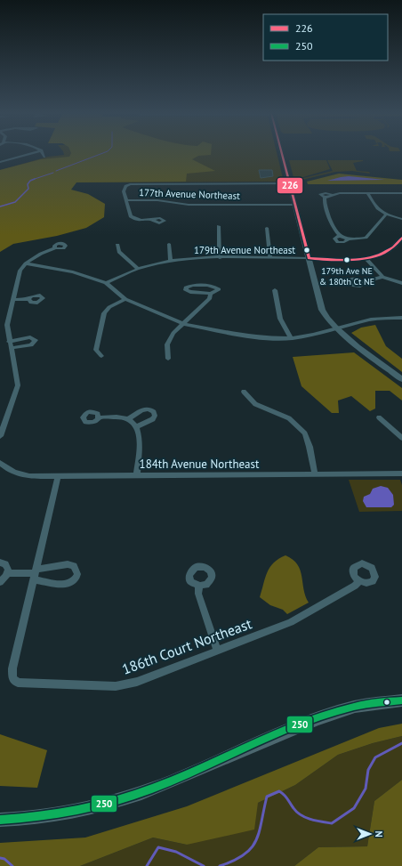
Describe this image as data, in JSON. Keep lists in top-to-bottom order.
{
  "streets": {
    "street": [
      "177th Avenue Northeast",
      "179th Avenue Northeast",
      "184th Avenue Northeast",
      "186th Court Northeast"
    ]
  },
  "places": ["179th Ave NE & 180th Ct NE"],
  "lines": ["transit line 226", "transit line 250"],
  "legend": ["226", "250"],
  "north": "right"
}
